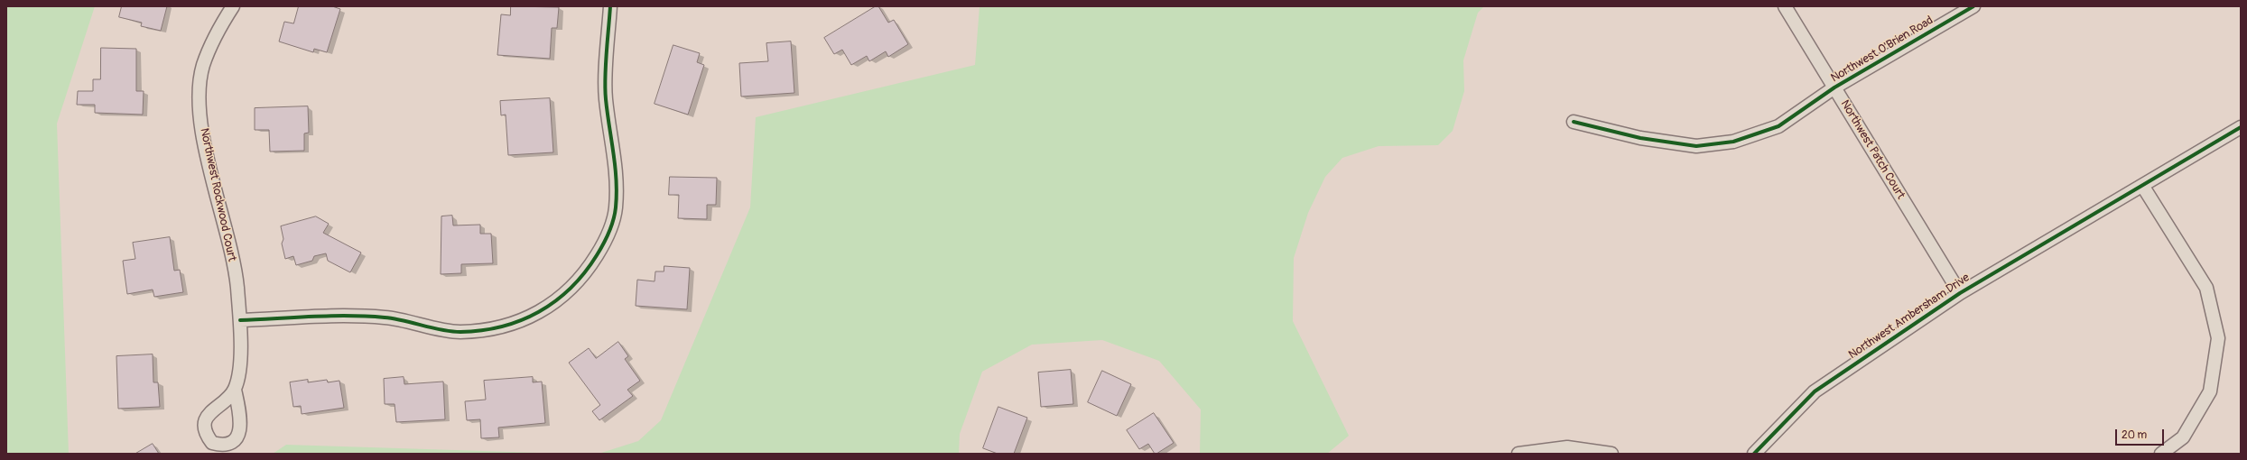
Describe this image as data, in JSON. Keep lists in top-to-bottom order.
{
  "streets": {
    "street": [
      "Northwest O'Brien Road",
      "Northwest Patch Court",
      "Northwest Rockwood Court",
      "Northwest Ambersham Drive"
    ]
  },
  "crossings": [
    ["Northwest O'Brien Road", "Northwest Patch Court"],
    ["Northwest Patch Court", "Northwest Ambersham Drive"]
  ],
  "scale_bar": "20 m"
}
